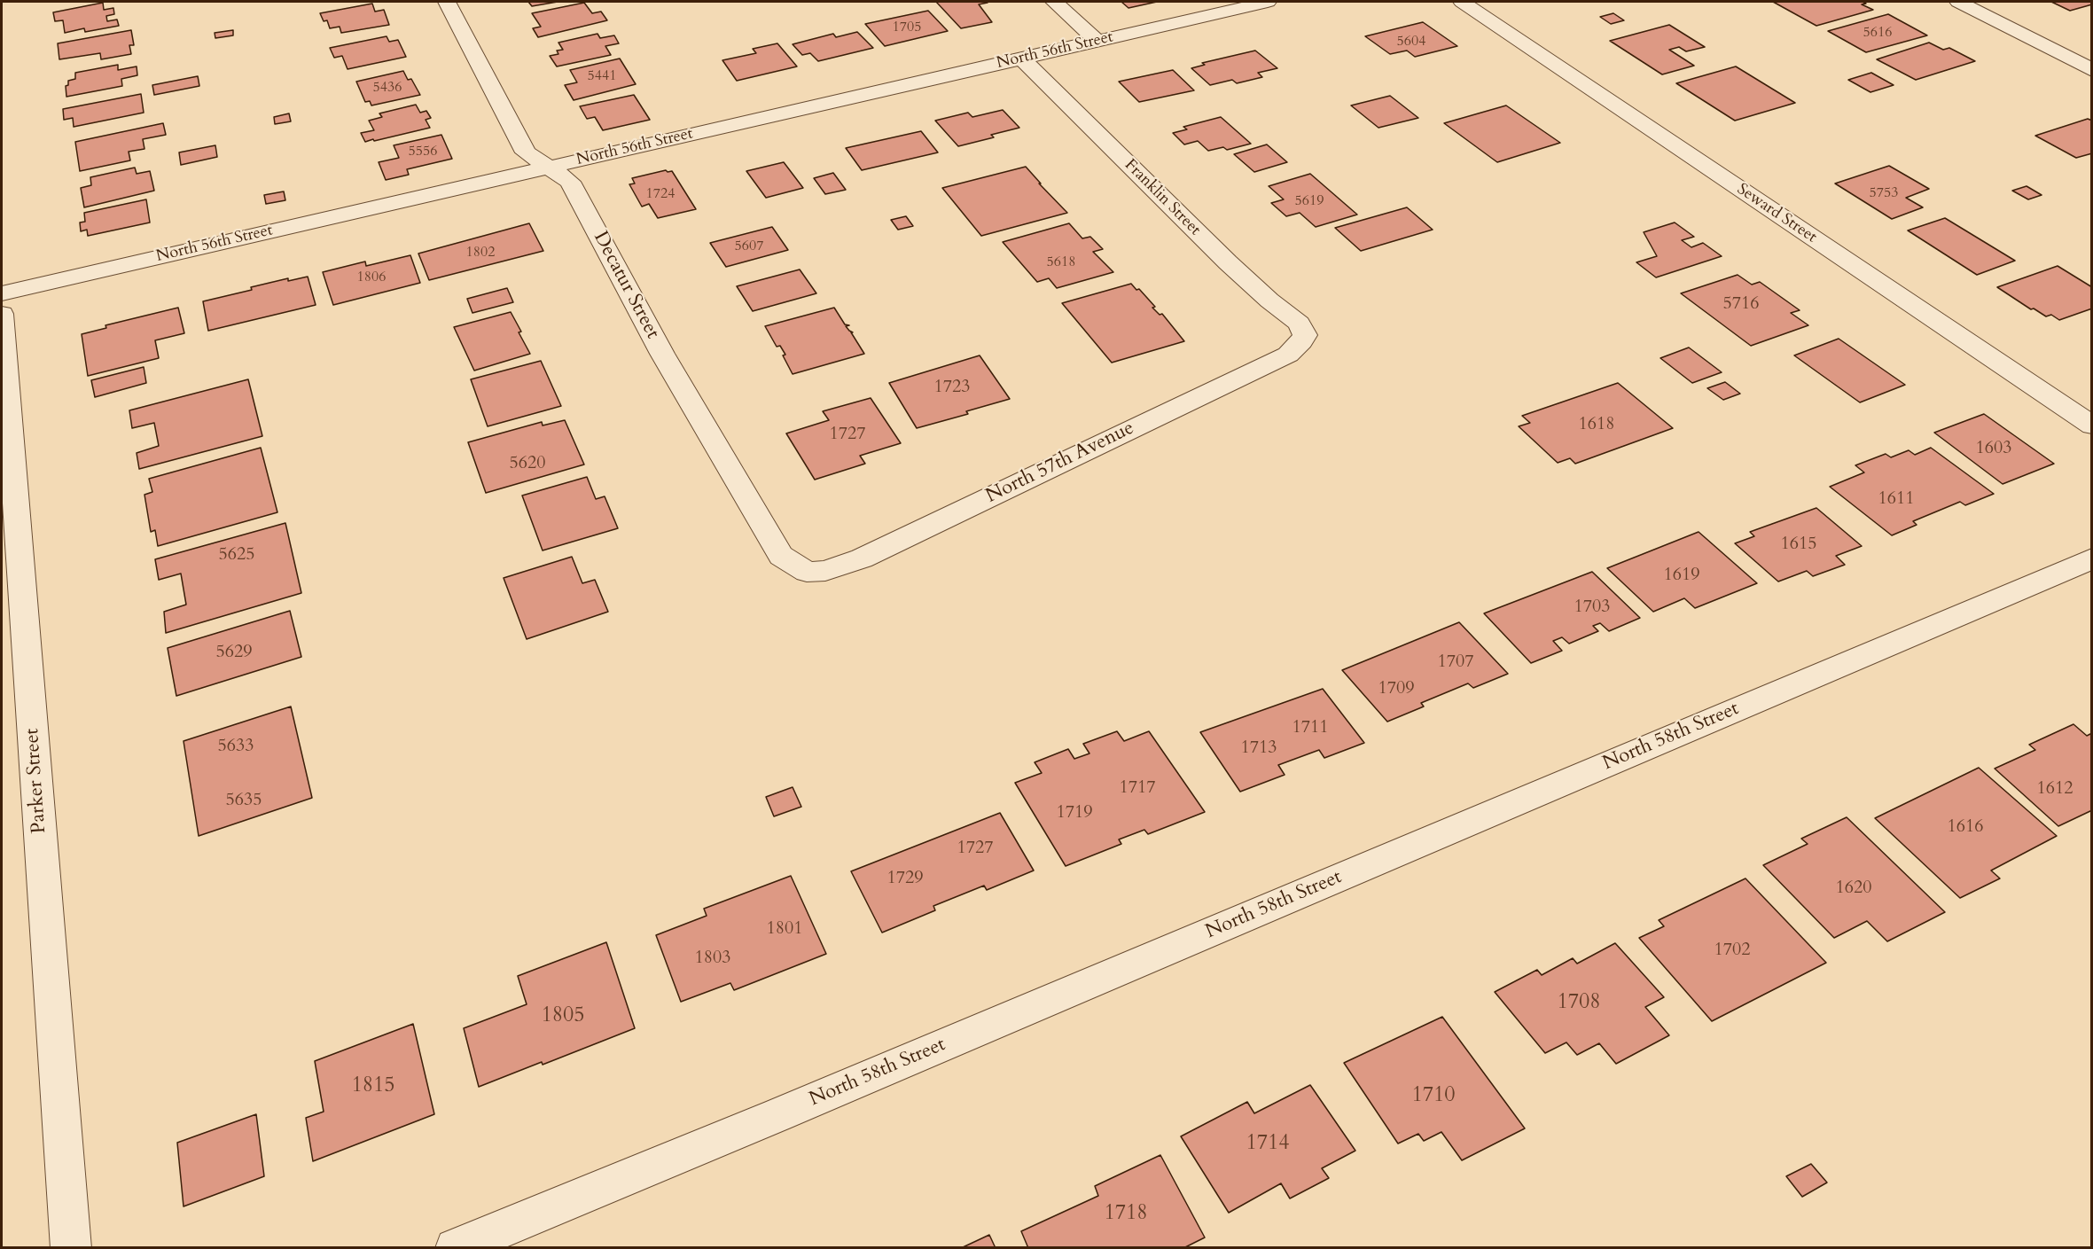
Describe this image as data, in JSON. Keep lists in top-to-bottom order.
{
  "streets": {
    "street": [
      "North 56th Street",
      "Franklin Street",
      "Seward Street",
      "Decatur Street",
      "North 57th Avenue",
      "North 58th Street",
      "Parker Street"
    ]
  },
  "crossings": [
    ["North 56th Street", "Franklin Street"],
    ["North 56th Street", "Decatur Street"],
    ["Franklin Street", "North 57th Avenue"],
    ["Decatur Street", "North 57th Avenue"]
  ],
  "house_numbers": [
    "1705",
    "5616",
    "5604",
    "5441",
    "5436",
    "5556",
    "5753",
    "1724",
    "5619",
    "5607",
    "1802",
    "5618",
    "1806",
    "5716",
    "1723",
    "1618",
    "1727",
    "1603",
    "5620",
    "1611",
    "1615",
    "5625",
    "1619",
    "1703",
    "5629",
    "1707",
    "1709",
    "1711",
    "5633",
    "1713",
    "1717",
    "1612",
    "5635",
    "1719",
    "1616",
    "1727",
    "1729",
    "1620",
    "1801",
    "1702",
    "1803",
    "1708",
    "1805",
    "1815",
    "1710",
    "1714",
    "1718"
  ]
}
